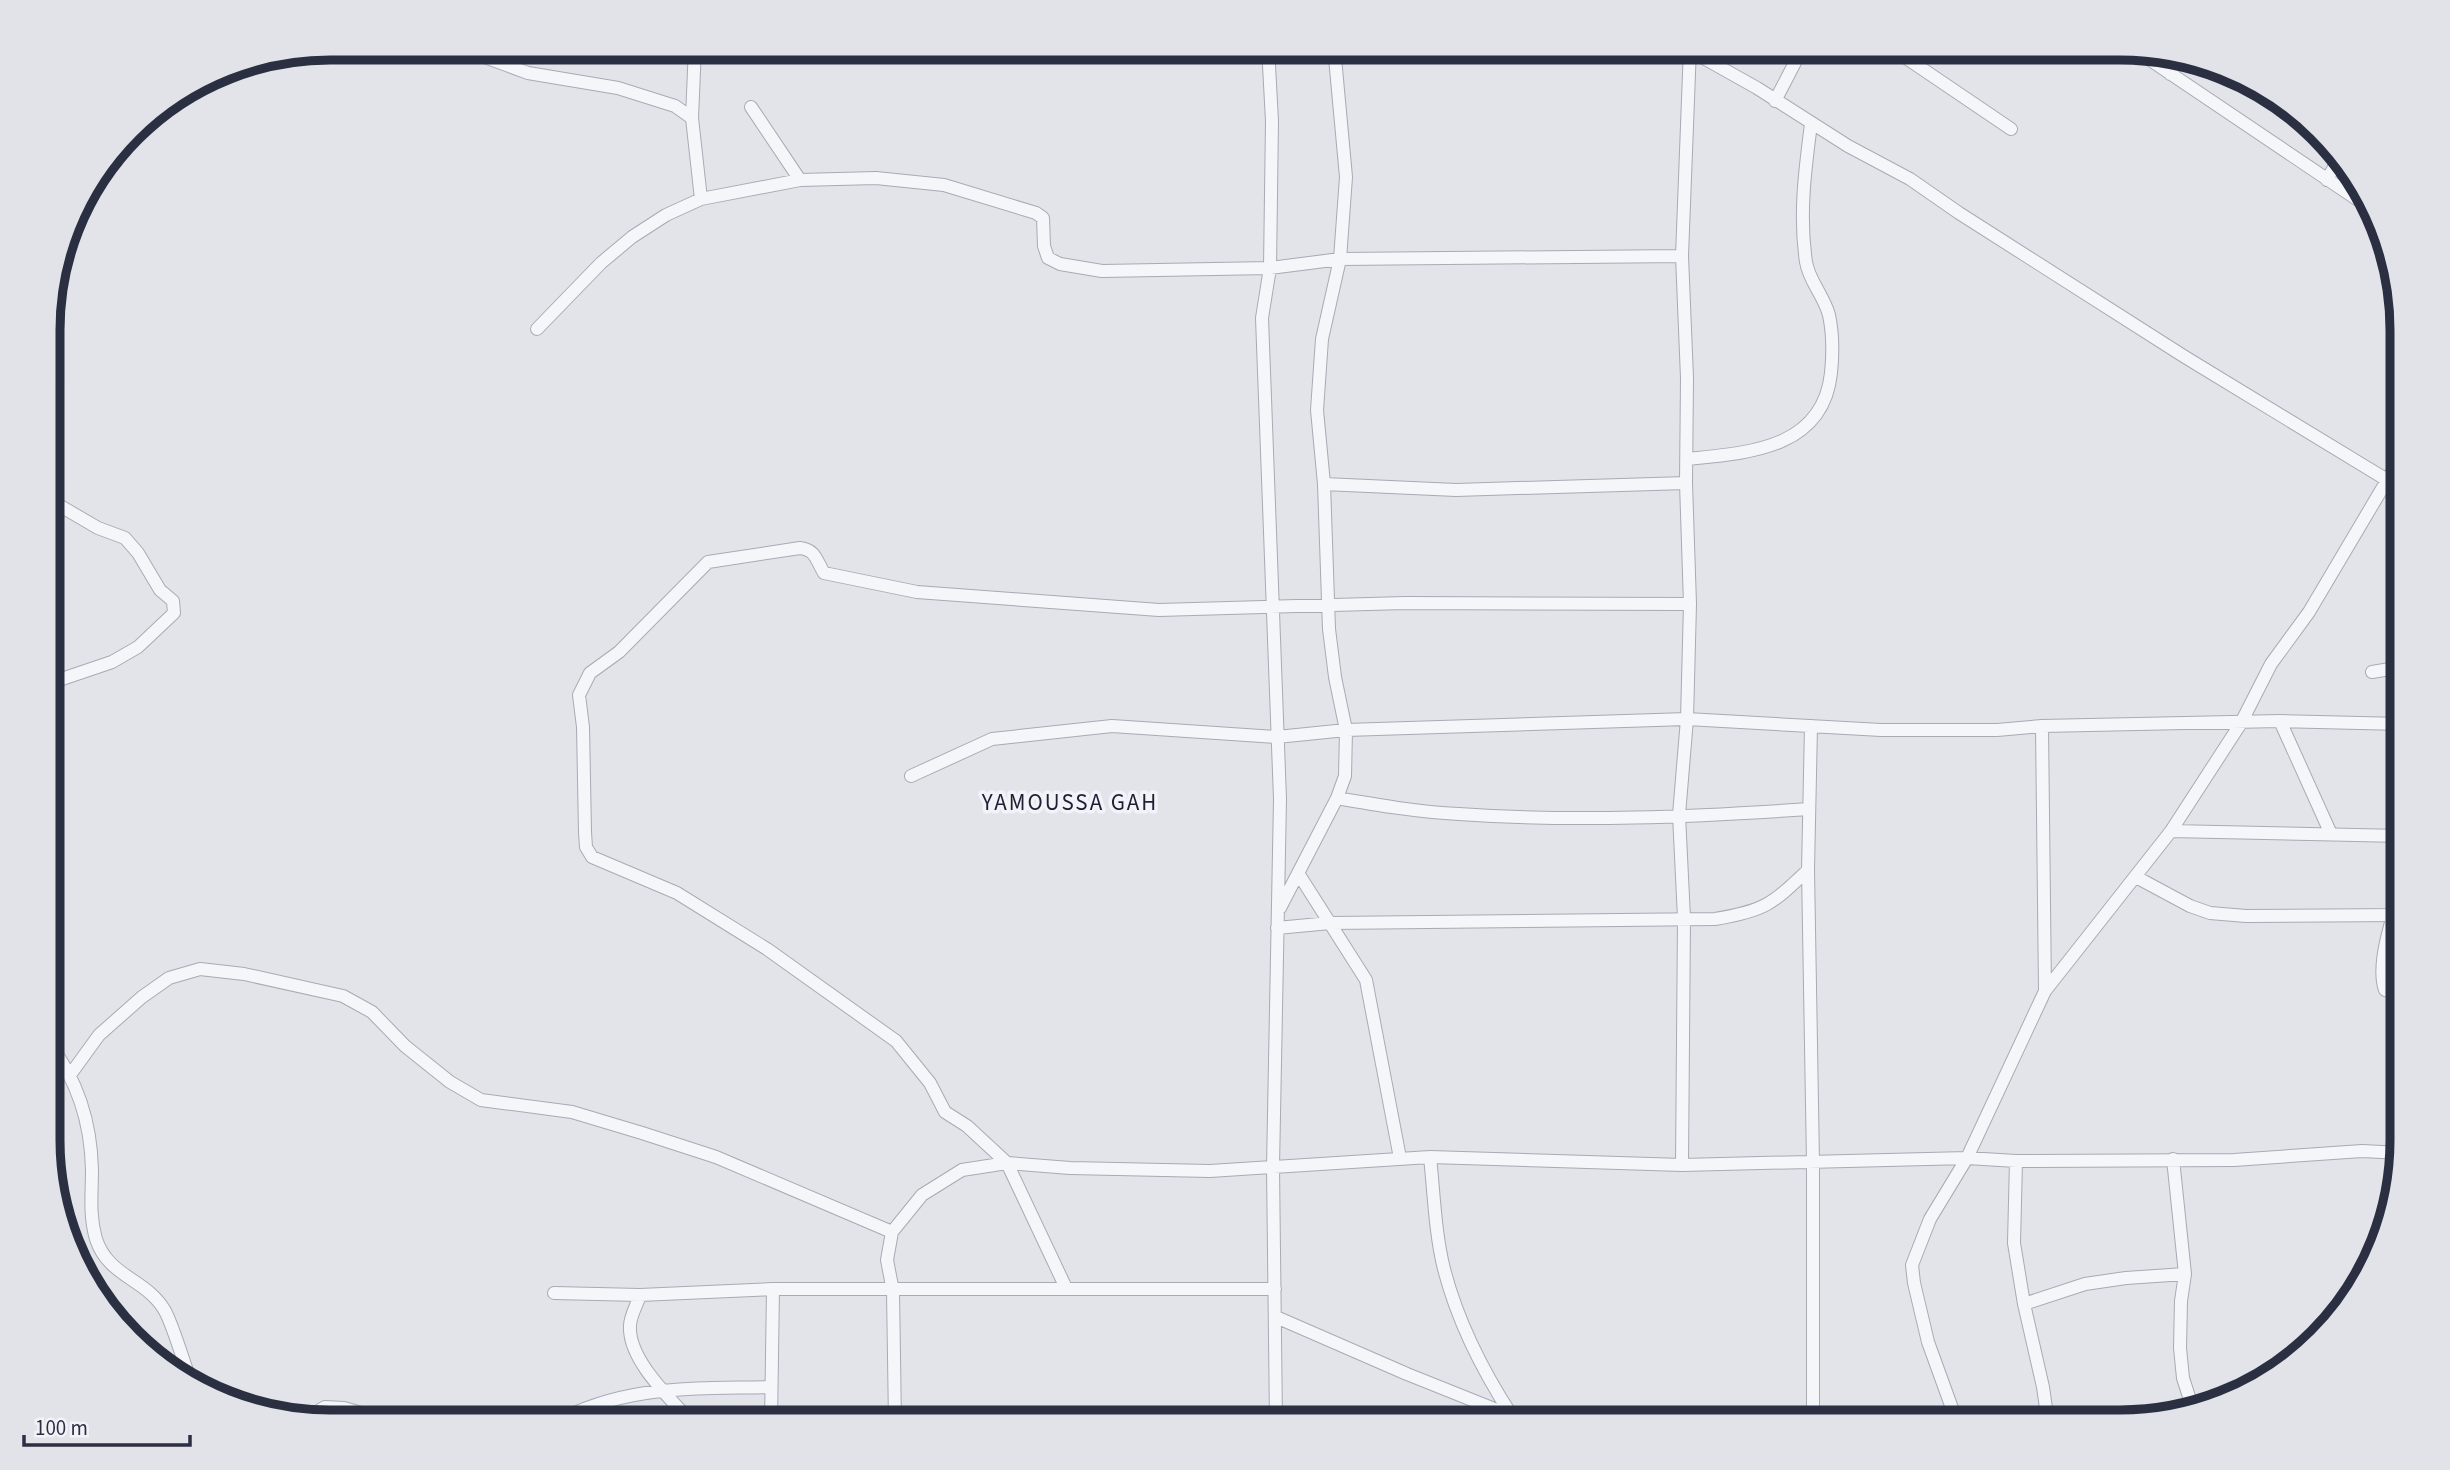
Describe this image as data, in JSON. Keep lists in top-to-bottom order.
{
  "districts": ["YAMOUSSA GAH"],
  "scale_bar": "100 m"
}
